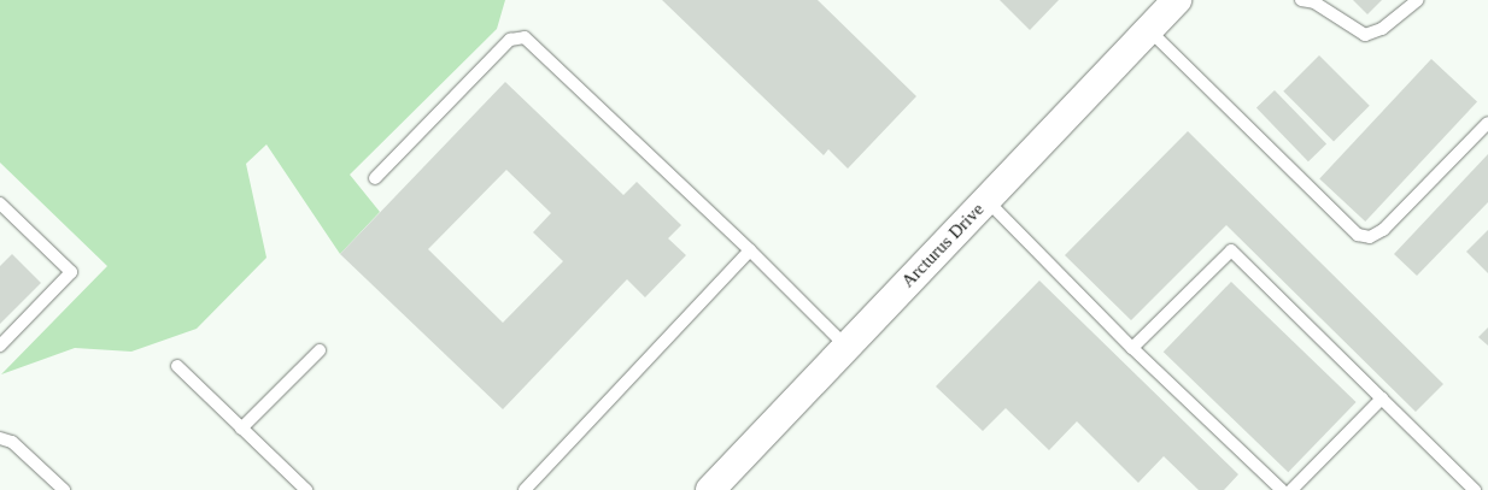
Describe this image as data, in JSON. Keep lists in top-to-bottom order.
{
  "streets": {
    "street": ["Arcturus Drive"]
  }
}
